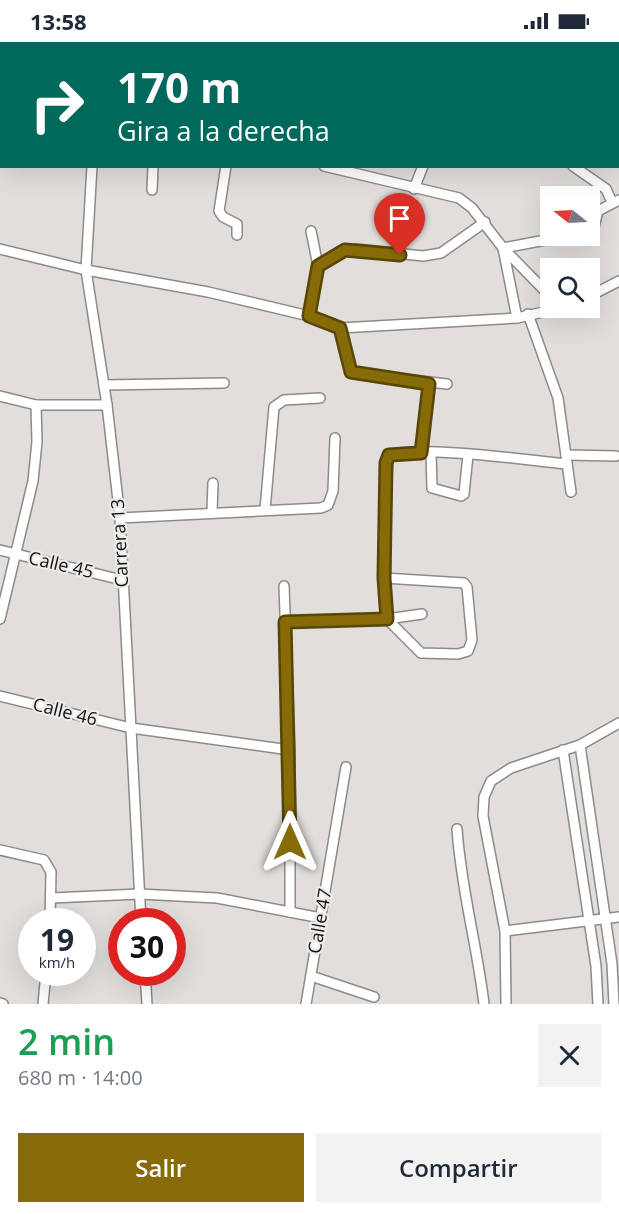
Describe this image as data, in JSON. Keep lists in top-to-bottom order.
{
  "streets": {
    "street": [
      "Carrera 13",
      "Calle 45",
      "Calle 46",
      "Calle 47"
    ]
  },
  "crossings": [
    ["Carrera 13", "Calle 45"],
    ["Carrera 13", "Calle 46"]
  ],
  "north": "left",
  "page": {
    "status": "13:58",
    "turn": ["170 m", "Gira a la derecha"],
    "speed": "19 km/h",
    "limit": "30",
    "heading": ["2 min", "680 m · 14:00"],
    "buttons": ["Salir", "Compartir"]
  }
}
